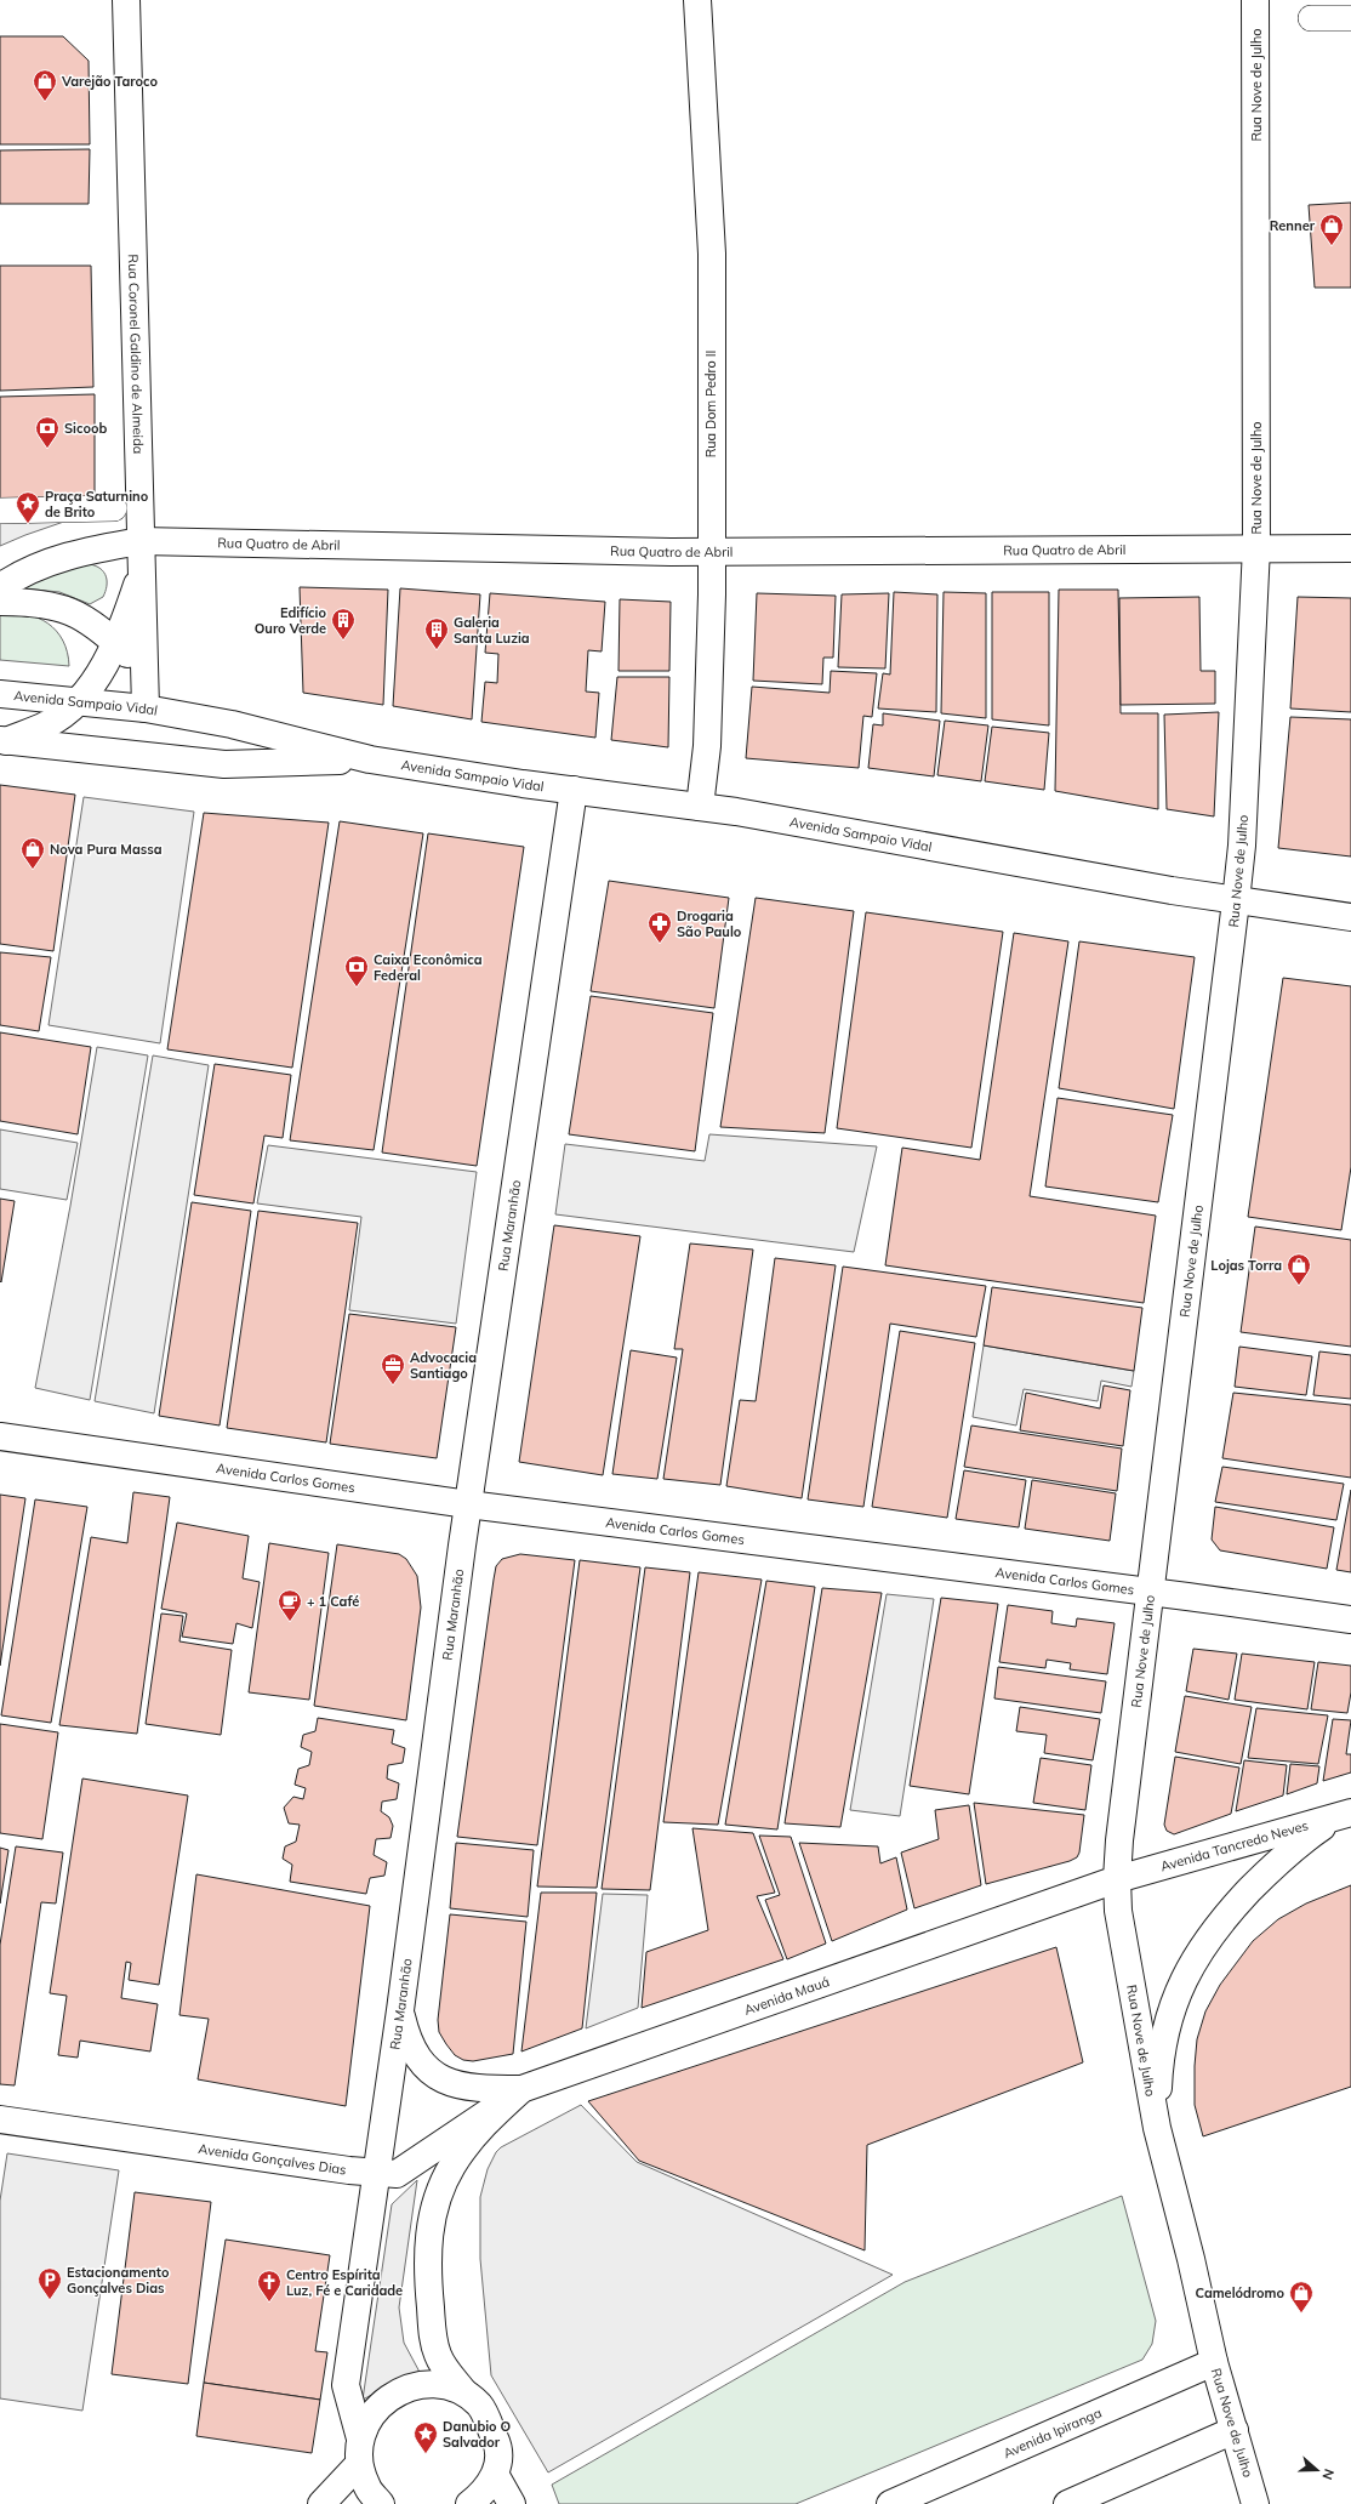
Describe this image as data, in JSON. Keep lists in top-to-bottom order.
{
  "streets": {
    "main road": [
      "Rua Nove de Julho",
      "Rua Coronel Galdino de Almeida",
      "Rua Dom Pedro II",
      "Rua Quatro de Abril",
      "Avenida Sampaio Vidal",
      "Rua Maranhão",
      "Avenida Carlos Gomes",
      "Avenida Tancredo Neves",
      "Avenida Mauá",
      "Avenida Gonçalves Dias",
      "Avenida Ipiranga"
    ]
  },
  "crossings": [
    ["Rua Nove de Julho", "Rua Quatro de Abril"],
    ["Rua Nove de Julho", "Avenida Sampaio Vidal"],
    ["Rua Nove de Julho", "Avenida Carlos Gomes"],
    ["Rua Nove de Julho", "Avenida Tancredo Neves"],
    ["Rua Nove de Julho", "Avenida Mauá"],
    ["Rua Nove de Julho", "Avenida Ipiranga"],
    ["Rua Coronel Galdino de Almeida", "Rua Quatro de Abril"],
    ["Rua Coronel Galdino de Almeida", "Avenida Sampaio Vidal"],
    ["Rua Dom Pedro II", "Rua Quatro de Abril"],
    ["Rua Dom Pedro II", "Avenida Sampaio Vidal"],
    ["Avenida Sampaio Vidal", "Rua Maranhão"],
    ["Rua Maranhão", "Avenida Carlos Gomes"],
    ["Rua Maranhão", "Avenida Gonçalves Dias"],
    ["Avenida Tancredo Neves", "Avenida Mauá"],
    ["Avenida Mauá", "Avenida Gonçalves Dias"]
  ],
  "places": {
    "shop": [
      "Varejão Taroco",
      "Renner",
      "Nova Pura Massa",
      "Lojas Torra",
      "Camelódromo"
    ],
    "bank": ["Sicoob", "Caixa Econômica Federal"],
    "place": ["Praça Saturnino de Brito", "Danubio O Salvador"],
    "building": ["Edifício Ouro Verde", "Galeria Santa Luzia"],
    "pharmacy": ["Drogaria São Paulo"],
    "office": ["Advocacia Santiago"],
    "cafe": ["+ 1 Café"],
    "parking": ["Estacionamento Gonçalves Dias"],
    "church": ["Centro Espírita Luz, Fé e Caridade"]
  },
  "north": "right"
}
